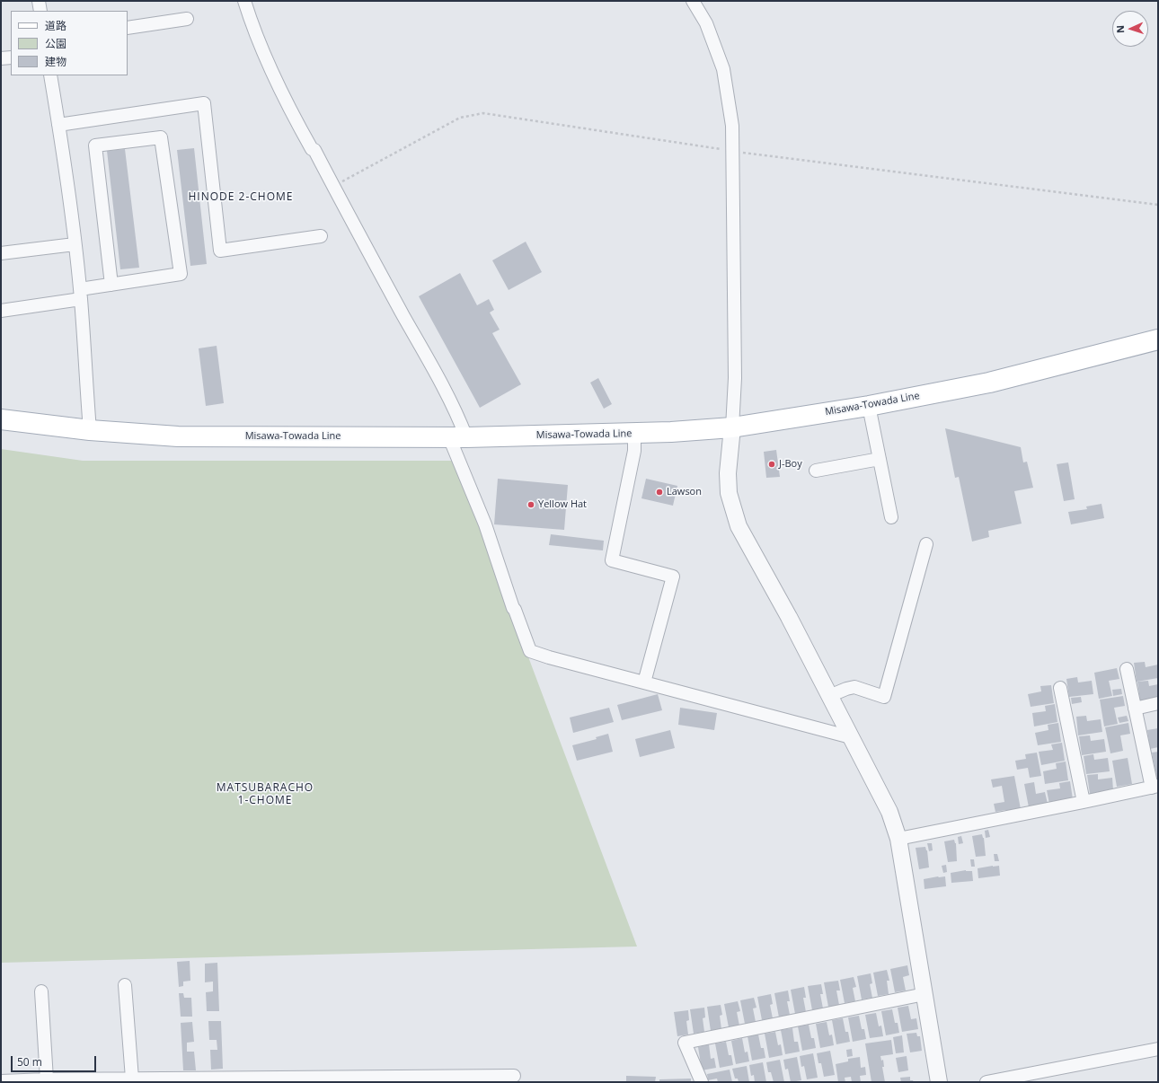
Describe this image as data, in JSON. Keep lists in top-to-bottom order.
{
  "streets": {
    "main road": ["Misawa-Towada Line"]
  },
  "districts": ["HINODE 2-CHOME", "MATSUBARACHO 1-CHOME"],
  "places": ["J-Boy", "Lawson", "Yellow Hat"],
  "legend": ["道路", "公園", "建物"],
  "scale_bar": "50 m",
  "north": "left"
}
